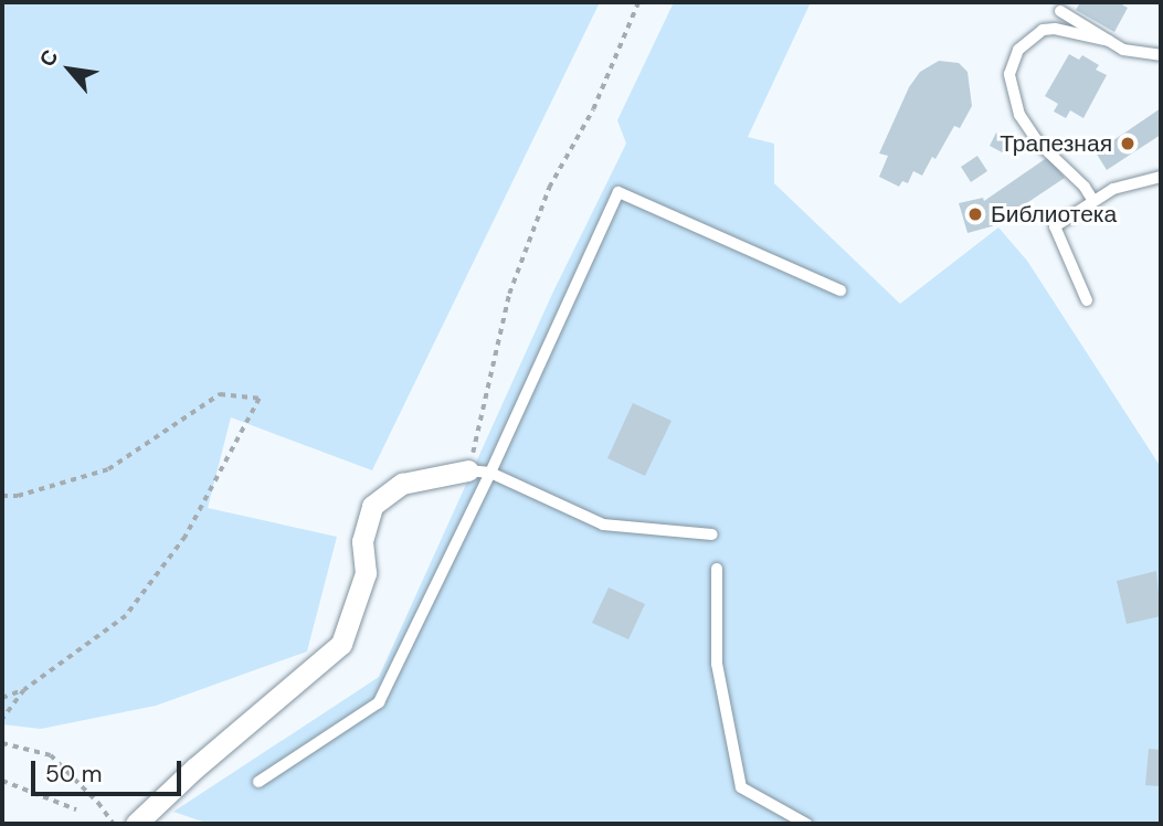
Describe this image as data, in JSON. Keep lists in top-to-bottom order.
{
  "places": ["Трапезная", "Библиотека"],
  "scale_bar": "50 m",
  "north": "top left"
}
